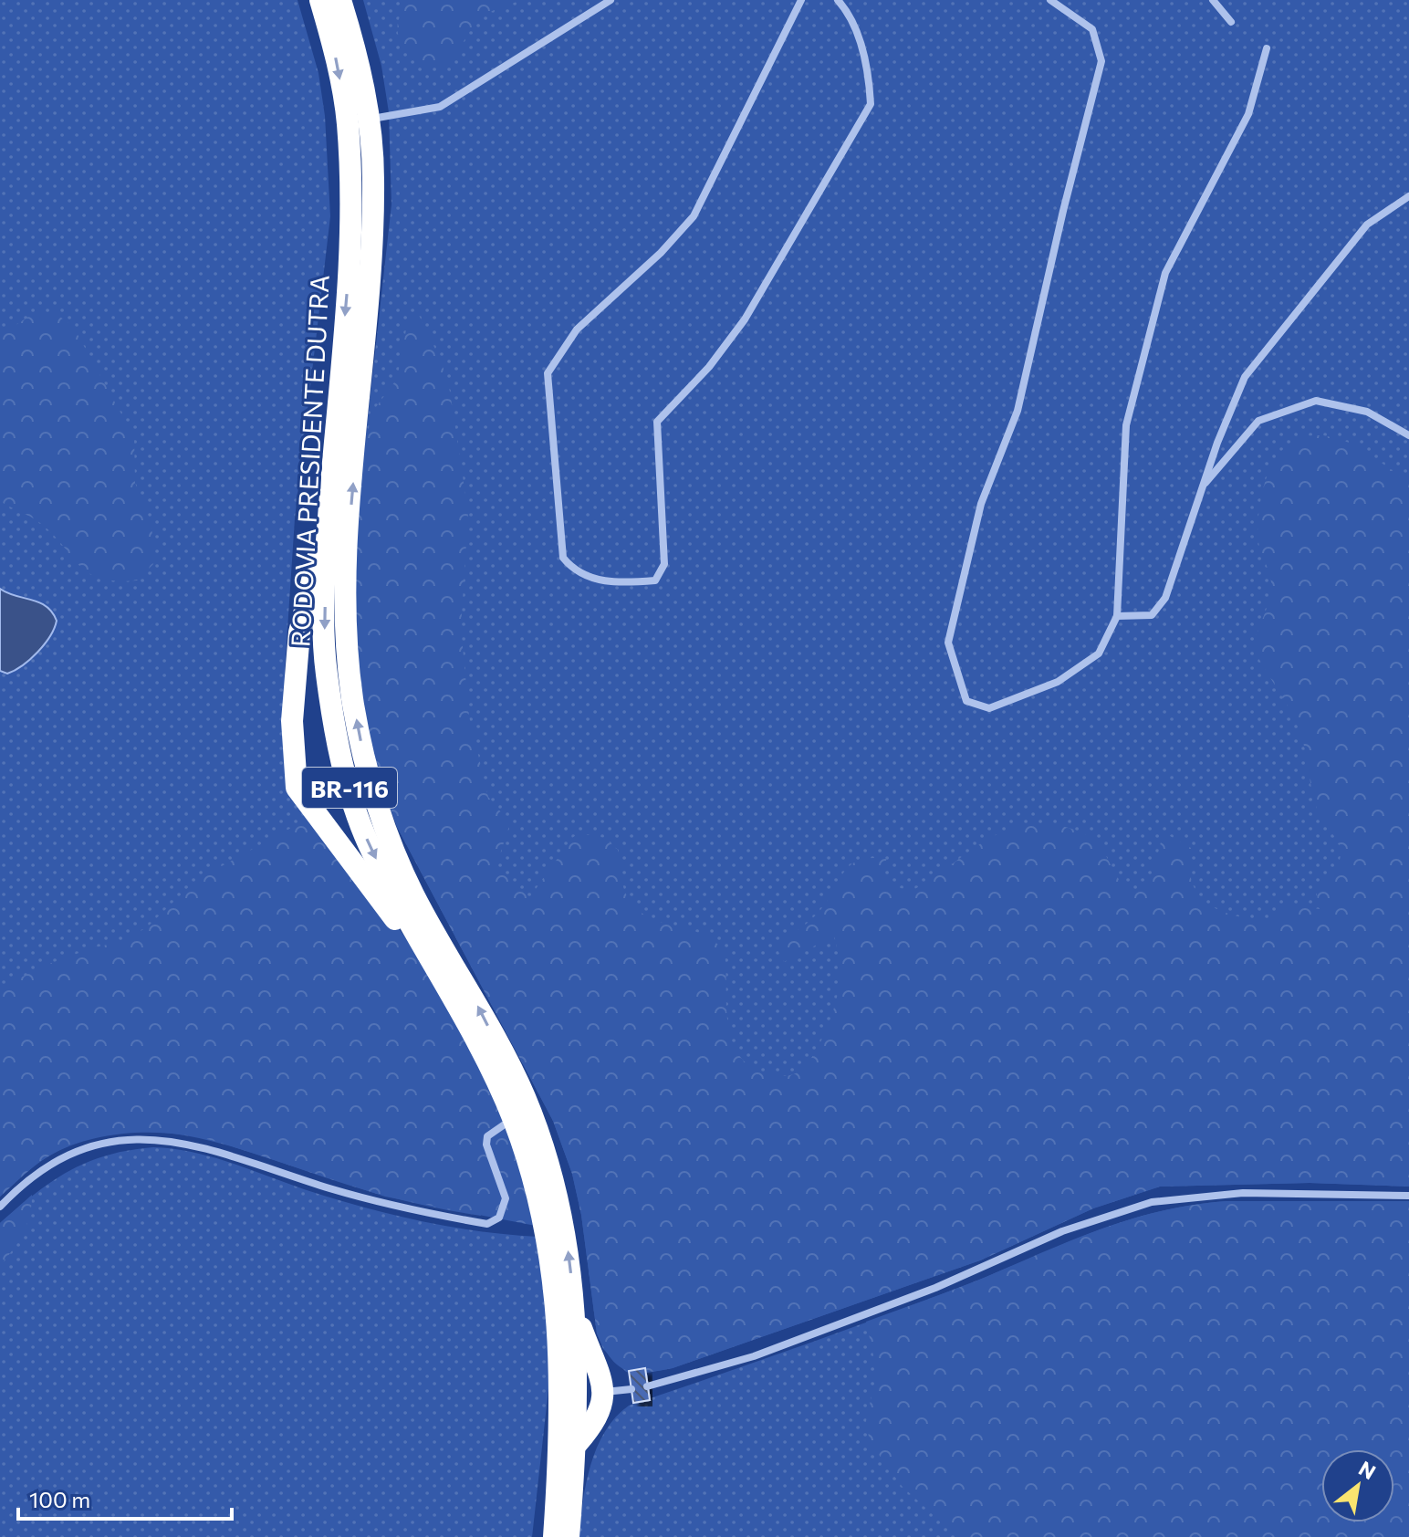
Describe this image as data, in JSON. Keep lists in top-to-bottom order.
{
  "streets": {
    "highway": ["RODOVIA PRESIDENTE DUTRA", "BR-116"]
  },
  "scale_bar": "100 m",
  "north": "top right"
}
